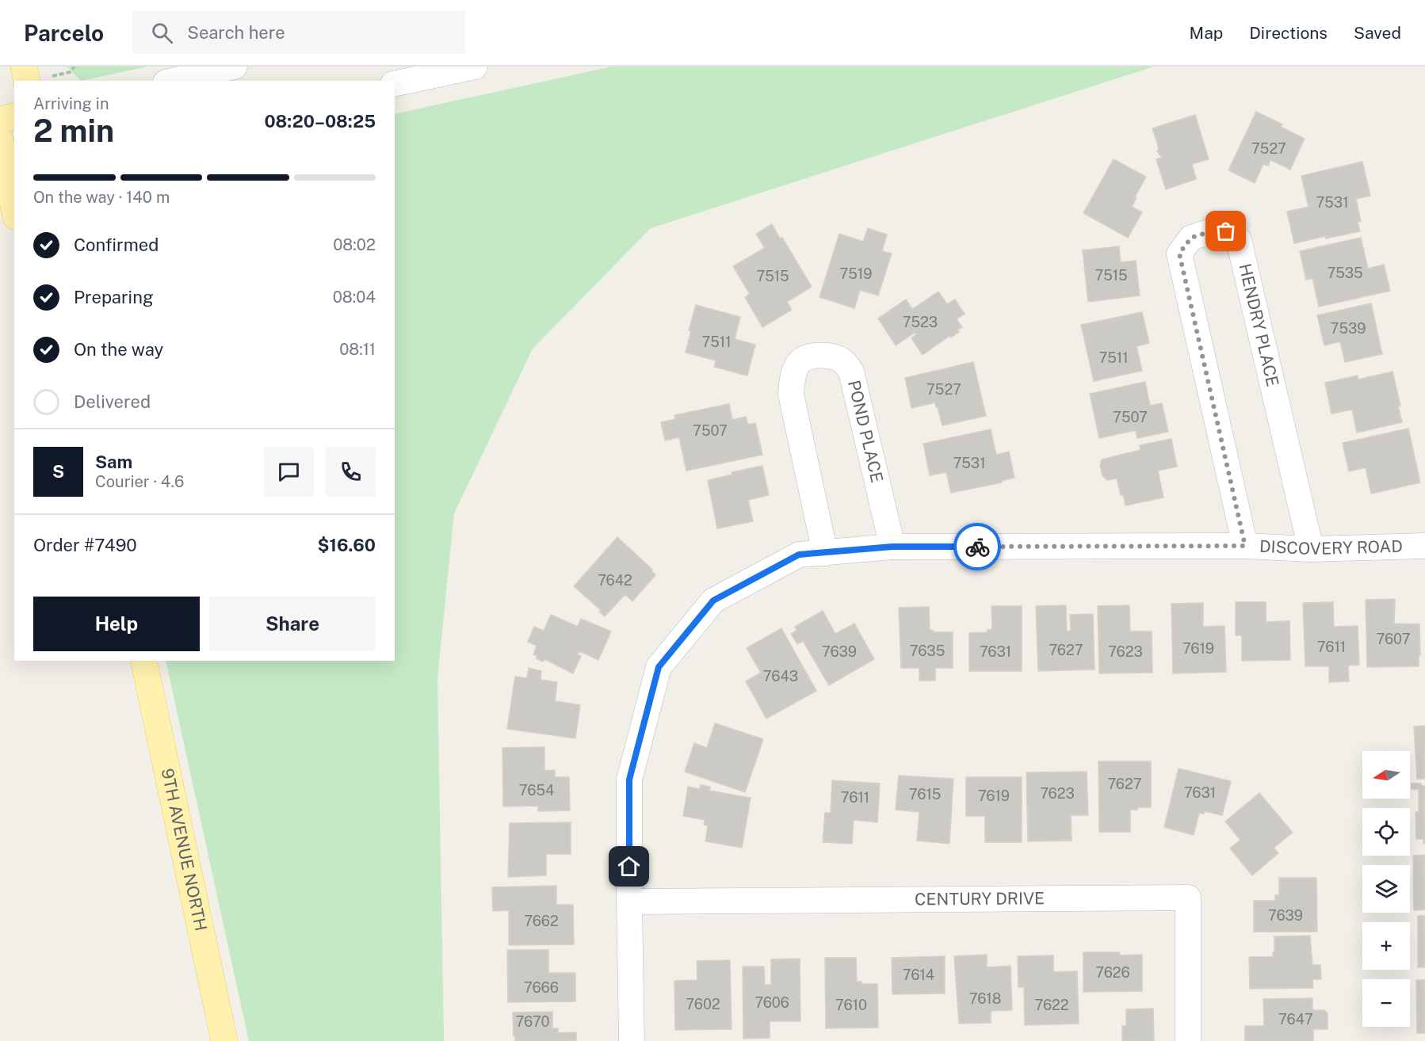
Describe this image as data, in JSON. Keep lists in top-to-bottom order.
{
  "streets": {
    "main road": ["9TH AVENUE NORTH"],
    "street": [
      "HENDRY PLACE",
      "POND PLACE",
      "DISCOVERY ROAD",
      "CENTURY DRIVE"
    ]
  },
  "crossings": [
    ["HENDRY PLACE", "DISCOVERY ROAD"],
    ["POND PLACE", "DISCOVERY ROAD"],
    ["DISCOVERY ROAD", "CENTURY DRIVE"]
  ],
  "house_numbers": [
    "7527",
    "7531",
    "7535",
    "7519",
    "7515",
    "7515",
    "7523",
    "7539",
    "7511",
    "7511",
    "7527",
    "7507",
    "7507",
    "7531",
    "7642",
    "7607",
    "7611",
    "7619",
    "7627",
    "7635",
    "7639",
    "7631",
    "7623",
    "7643",
    "7627",
    "7654",
    "7631",
    "7623",
    "7615",
    "7619",
    "7611",
    "7639",
    "7662",
    "7626",
    "7614",
    "7666",
    "7618",
    "7606",
    "7602",
    "7610",
    "7622",
    "7647",
    "7670"
  ],
  "north": "left",
  "page": {
    "header": "Parcelo",
    "search": "Search here",
    "nav": ["Map", "Directions", "Saved"],
    "heading": ["2 min", "Arriving in", "08:20–08:25"],
    "panel": [
      "Sam",
      "Courier · 4.6",
      "Order #7490",
      "$16.60"
    ],
    "bar": "On the way · 140 m",
    "list": [
      ["Confirmed", "08:02"],
      ["Preparing", "08:04"],
      ["On the way", "08:11"],
      "Delivered"
    ],
    "round": "S",
    "buttons": ["Help", "Share"],
    "map_buttons": ["+", "−"]
  }
}
